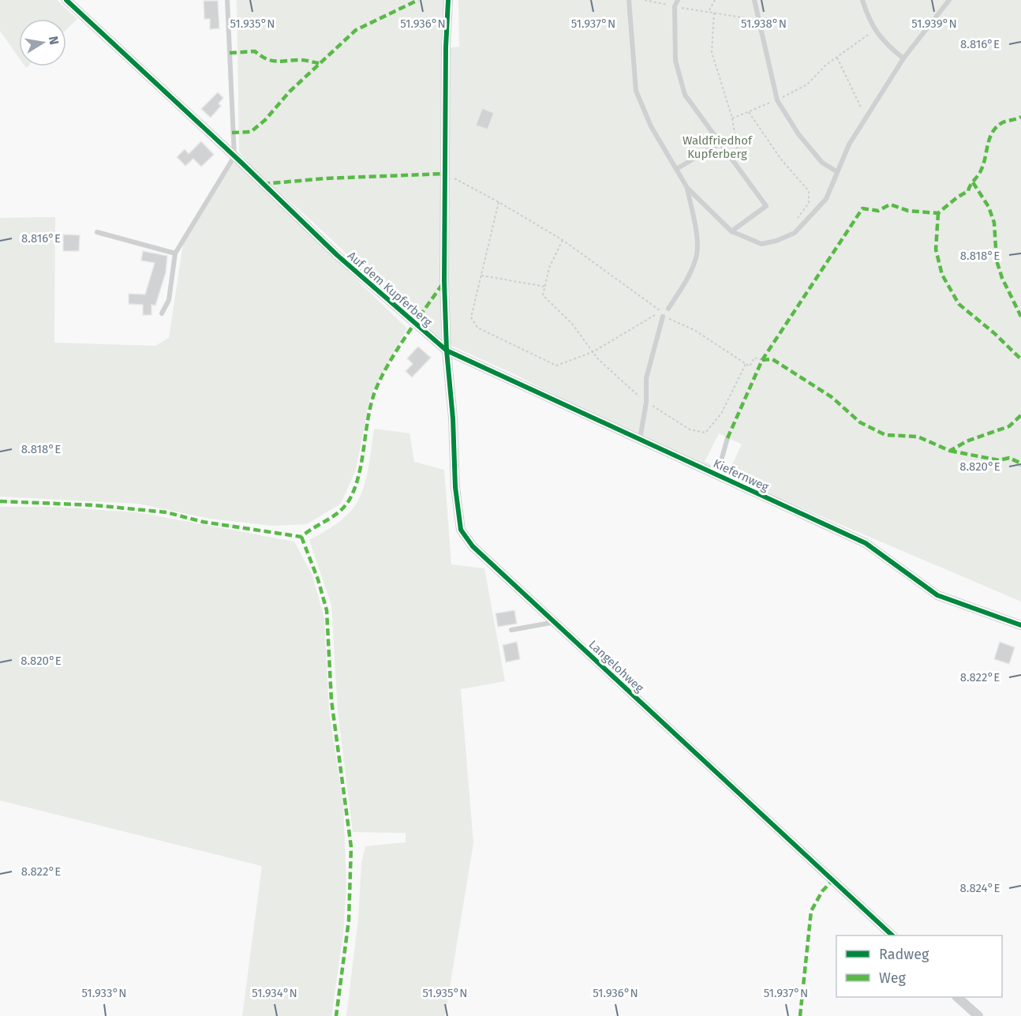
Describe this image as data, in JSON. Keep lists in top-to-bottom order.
{
  "streets": {
    "street": ["Auf dem Kupferberg", "Kiefernweg", "Langelohweg"]
  },
  "crossings": [
    ["Auf dem Kupferberg", "Kiefernweg"],
    ["Auf dem Kupferberg", "Langelohweg"],
    ["Kiefernweg", "Langelohweg"]
  ],
  "parks": ["Waldfriedhof Kupferberg"],
  "legend": ["Radweg", "Weg"],
  "north": "right",
  "coordinates": [
    "51.935°N",
    "51.936°N",
    "51.937°N",
    "51.938°N",
    "51.939°N",
    "8.816°E",
    "8.818°E",
    "8.820°E",
    "8.822°E",
    "8.824°E",
    "51.933°N",
    "51.934°N"
  ]
}
